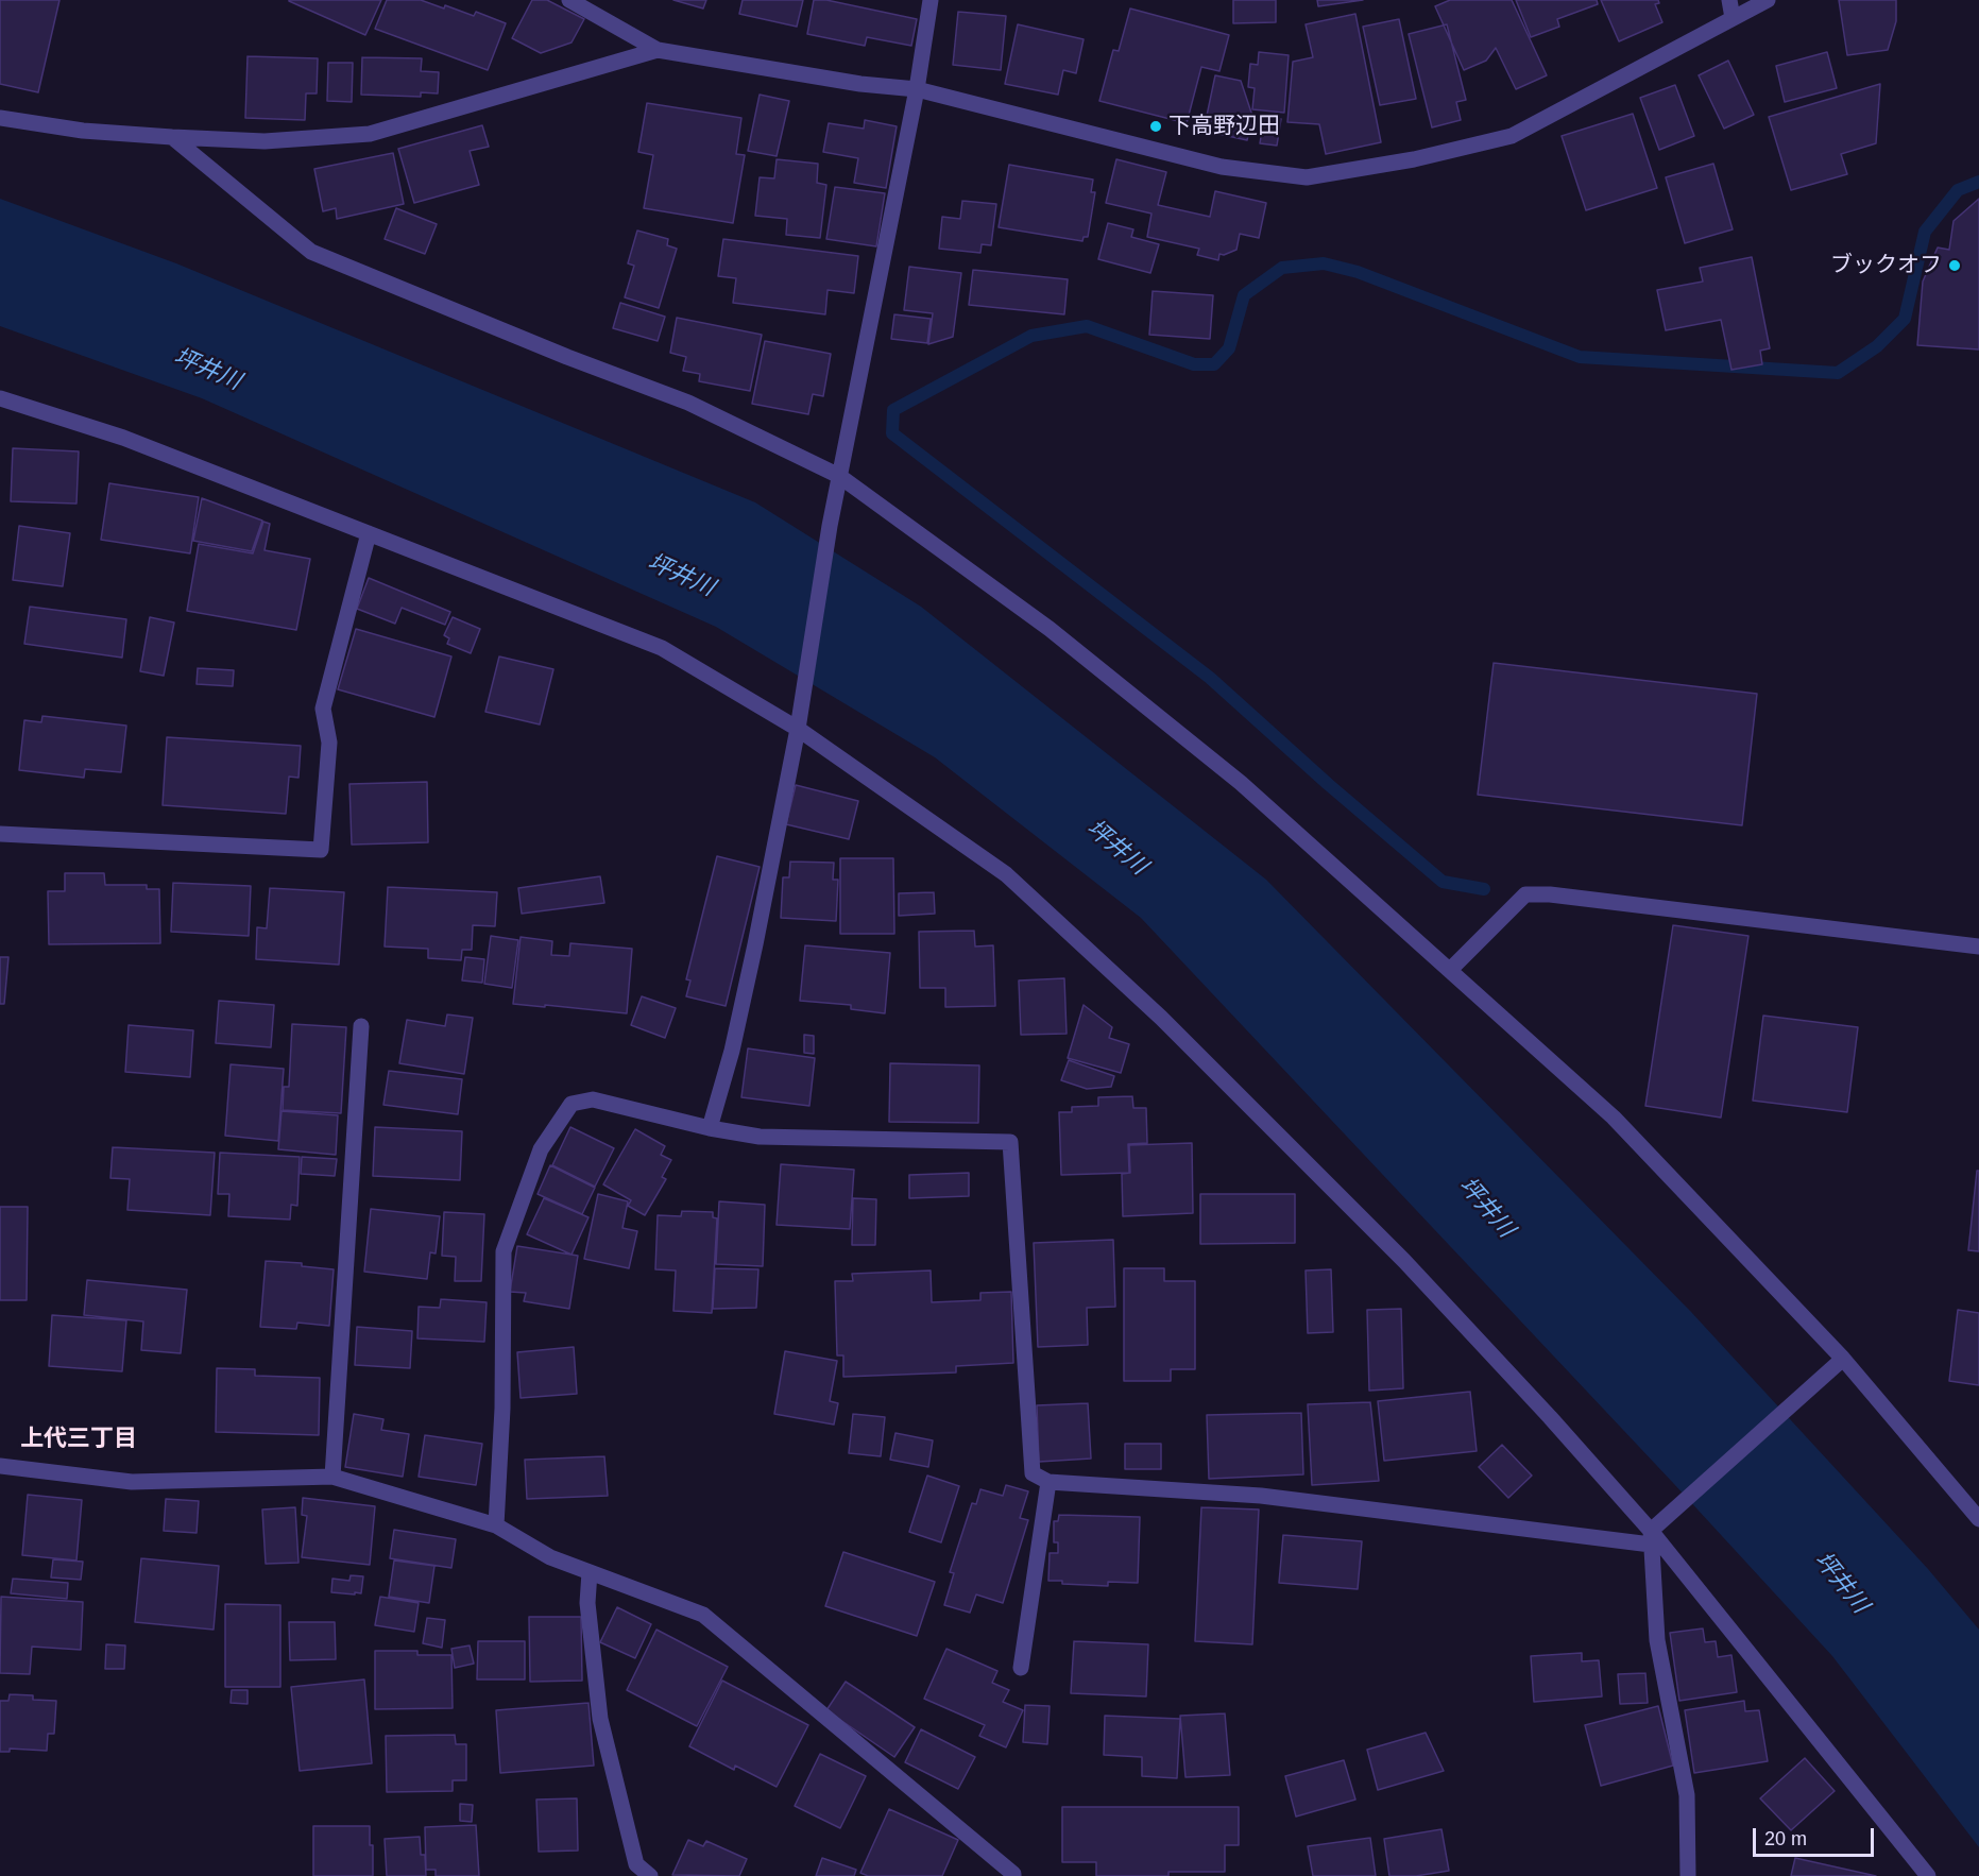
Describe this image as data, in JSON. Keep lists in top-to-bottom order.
{
  "districts": ["上代三丁目"],
  "water": ["坪井川"],
  "places": ["下高野辺田", "ブックオフ"],
  "scale_bar": "20 m"
}
